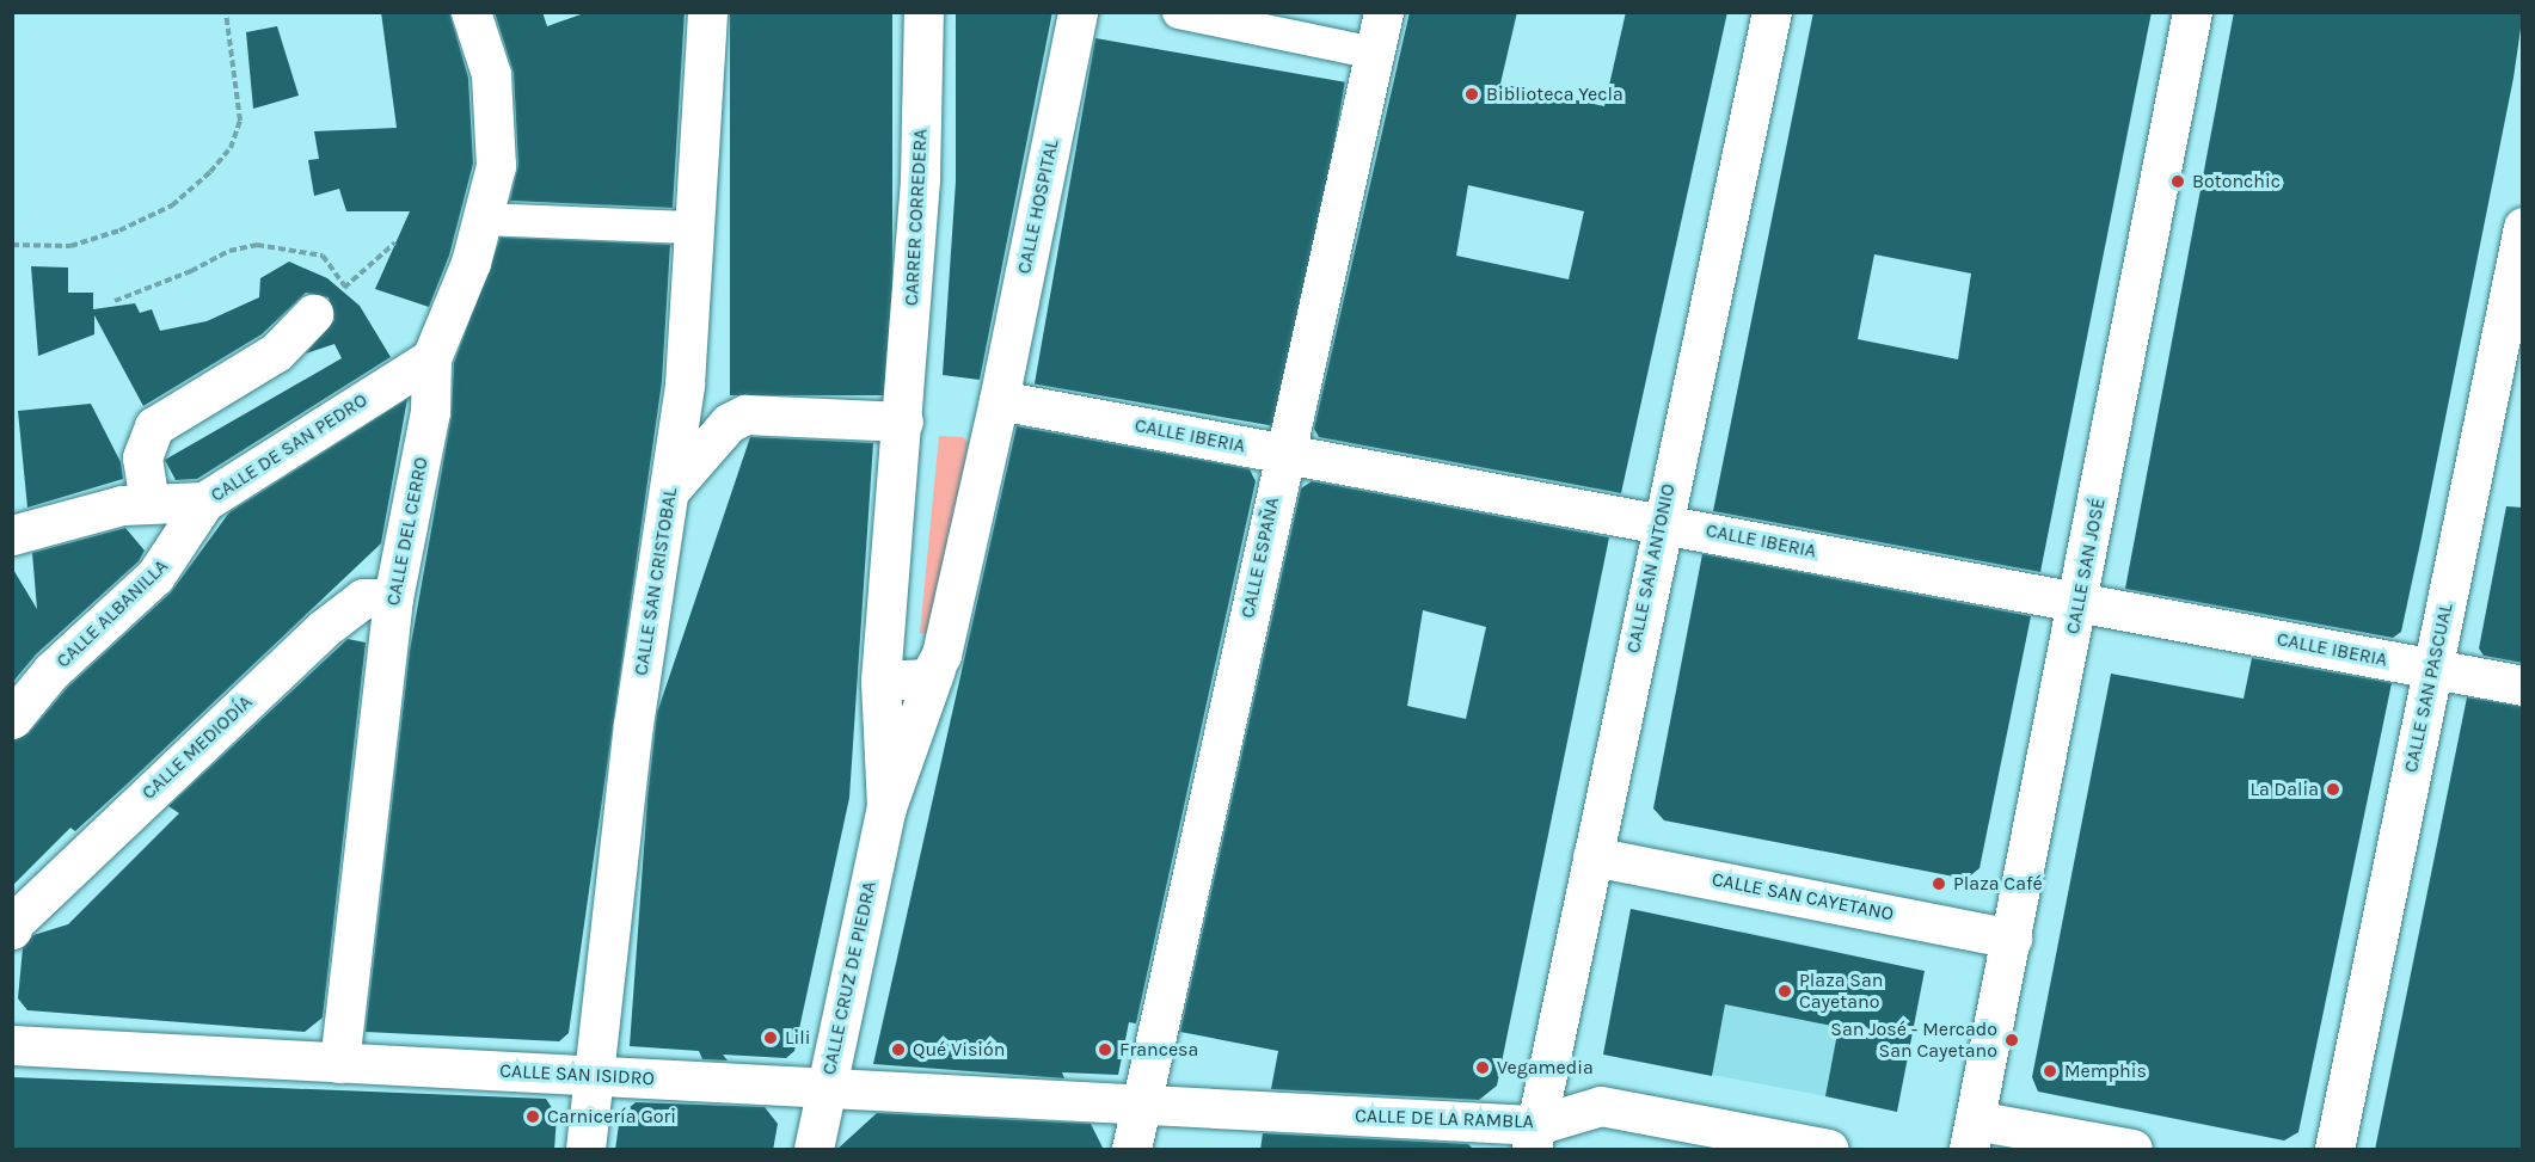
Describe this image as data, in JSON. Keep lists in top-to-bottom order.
{
  "streets": {
    "street": [
      "CALLE HOSPITAL",
      "CARRER CORREDERA",
      "CALLE IBERIA",
      "CALLE DE SAN PEDRO",
      "CALLE DEL CERRO",
      "CALLE ESPAÑA",
      "CALLE SAN JOSÉ",
      "CALLE SAN ANTONIO",
      "CALLE SAN CRISTOBAL",
      "CALLE ALBANILLA",
      "CALLE SAN PASCUAL",
      "CALLE MEDIODÍA",
      "CALLE SAN CAYETANO",
      "CALLE CRUZ DE PIEDRA",
      "CALLE SAN ISIDRO",
      "CALLE DE LA RAMBLA"
    ]
  },
  "crossings": [
    ["CALLE HOSPITAL", "CALLE IBERIA"],
    ["CALLE HOSPITAL", "CALLE CRUZ DE PIEDRA"],
    ["CARRER CORREDERA", "CALLE CRUZ DE PIEDRA"],
    ["CALLE IBERIA", "CALLE ESPAÑA"],
    ["CALLE IBERIA", "CALLE SAN JOSÉ"],
    ["CALLE IBERIA", "CALLE SAN ANTONIO"],
    ["CALLE IBERIA", "CALLE SAN PASCUAL"],
    ["CALLE IBERIA", "CALLE CRUZ DE PIEDRA"],
    ["CALLE DE SAN PEDRO", "CALLE DEL CERRO"],
    ["CALLE DE SAN PEDRO", "CALLE ALBANILLA"],
    ["CALLE DEL CERRO", "CALLE MEDIODÍA"],
    ["CALLE DEL CERRO", "CALLE SAN ISIDRO"],
    ["CALLE ESPAÑA", "CALLE SAN ISIDRO"],
    ["CALLE ESPAÑA", "CALLE DE LA RAMBLA"],
    ["CALLE SAN JOSÉ", "CALLE SAN CAYETANO"],
    ["CALLE SAN ANTONIO", "CALLE SAN CAYETANO"],
    ["CALLE SAN ANTONIO", "CALLE DE LA RAMBLA"],
    ["CALLE SAN CRISTOBAL", "CALLE SAN ISIDRO"],
    ["CALLE CRUZ DE PIEDRA", "CALLE SAN ISIDRO"],
    ["CALLE SAN ISIDRO", "CALLE DE LA RAMBLA"]
  ],
  "places": [
    "Biblioteca Yecla",
    "Botonchic",
    "La Dalia",
    "Plaza Café",
    "Plaza San Cayetano",
    "Lili",
    "San José - Mercado San Cayetano",
    "Qué Visión",
    "Francesa",
    "Vegamedia",
    "Memphis",
    "Carnicería Gori"
  ]
}
